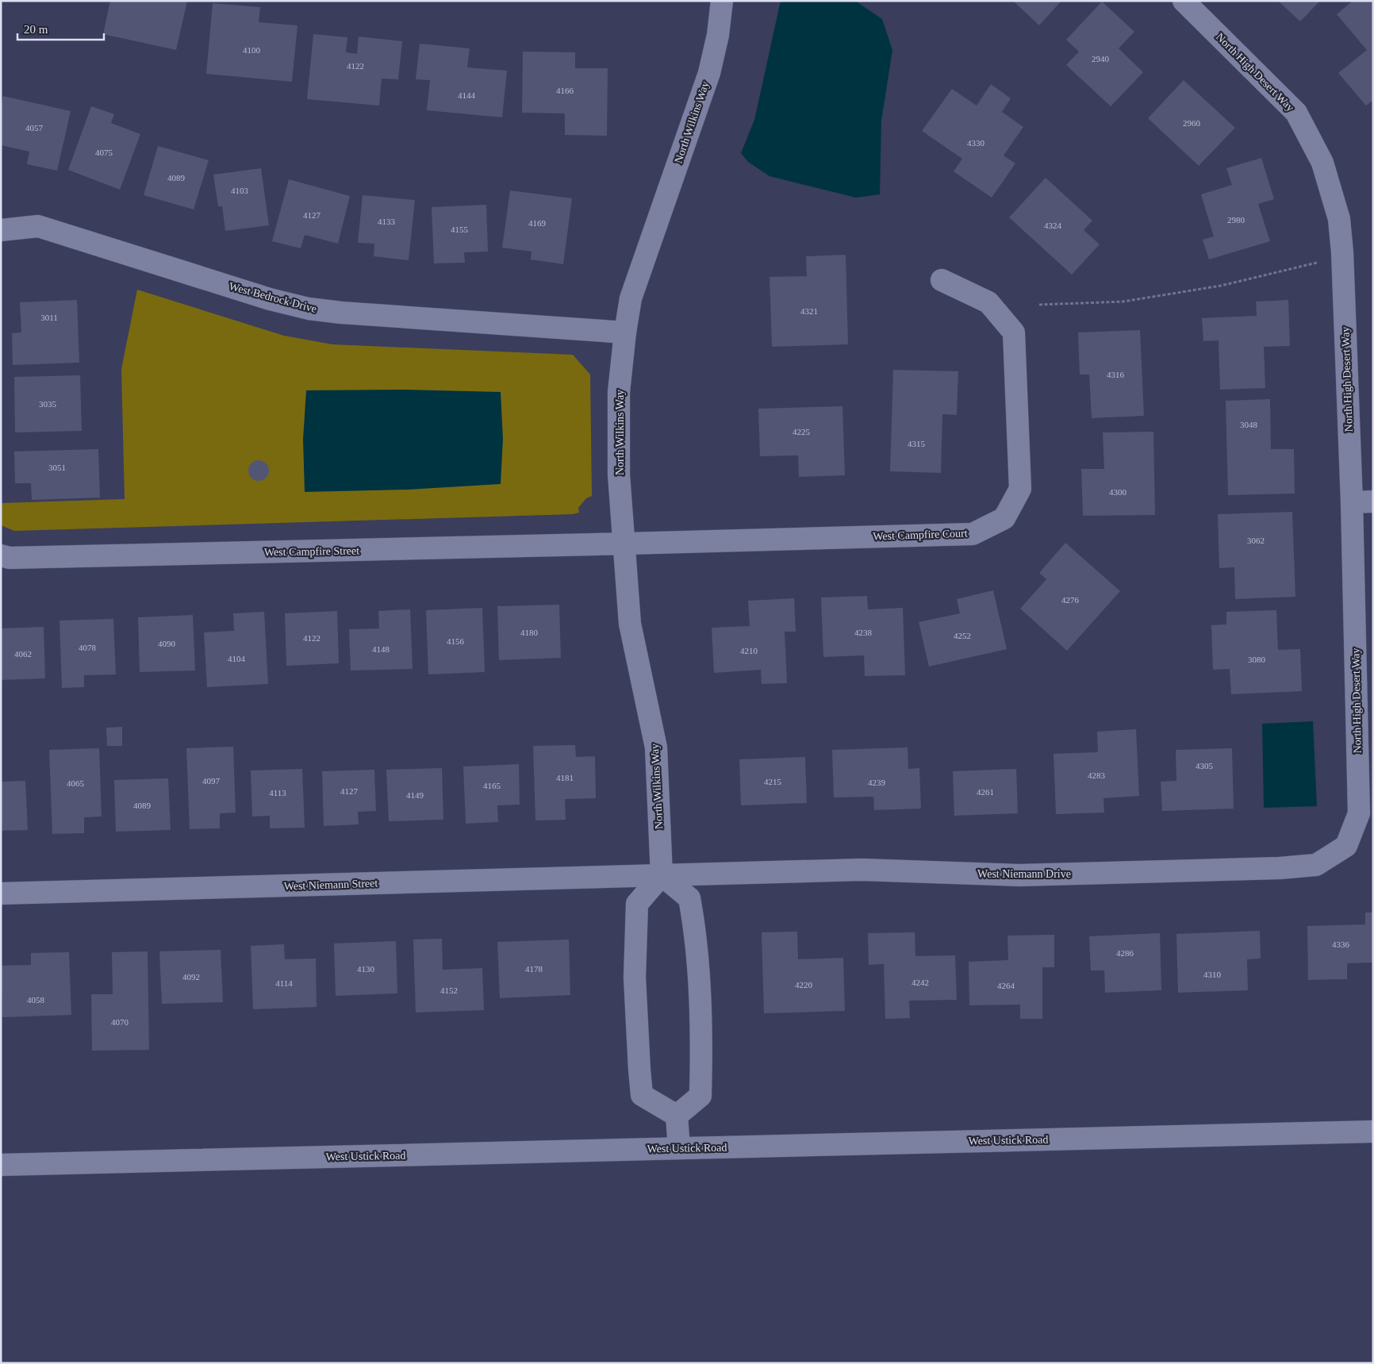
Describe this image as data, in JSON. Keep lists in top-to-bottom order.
{
  "streets": {
    "street": [
      "North High Desert Way",
      "North Wilkins Way",
      "West Bedrock Drive",
      "West Campfire Court",
      "West Campfire Street",
      "West Niemann Drive",
      "West Niemann Street",
      "West Ustick Road"
    ]
  },
  "crossings": [
    ["North High Desert Way", "West Niemann Drive"],
    ["North Wilkins Way", "West Bedrock Drive"],
    ["North Wilkins Way", "West Campfire Court"],
    ["North Wilkins Way", "West Campfire Street"],
    ["North Wilkins Way", "West Niemann Drive"],
    ["North Wilkins Way", "West Niemann Street"],
    ["West Campfire Court", "West Campfire Street"],
    ["West Niemann Drive", "West Niemann Street"]
  ],
  "house_numbers": [
    "4100",
    "2940",
    "4122",
    "4166",
    "4144",
    "2960",
    "4057",
    "4330",
    "4075",
    "4089",
    "4103",
    "4127",
    "2980",
    "4133",
    "4169",
    "4324",
    "4155",
    "4321",
    "3011",
    "4316",
    "3035",
    "3048",
    "4225",
    "4315",
    "3051",
    "4300",
    "3062",
    "4276",
    "4180",
    "4238",
    "4252",
    "4122",
    "4156",
    "4090",
    "4078",
    "4148",
    "4210",
    "4062",
    "4104",
    "3080",
    "4305",
    "4283",
    "4181",
    "4097",
    "4215",
    "4239",
    "4065",
    "4165",
    "4127",
    "4261",
    "4113",
    "4149",
    "4089",
    "4336",
    "4286",
    "4130",
    "4178",
    "4310",
    "4092",
    "4242",
    "4114",
    "4220",
    "4264",
    "4152",
    "4058",
    "4070"
  ],
  "scale_bar": "20 m"
}
